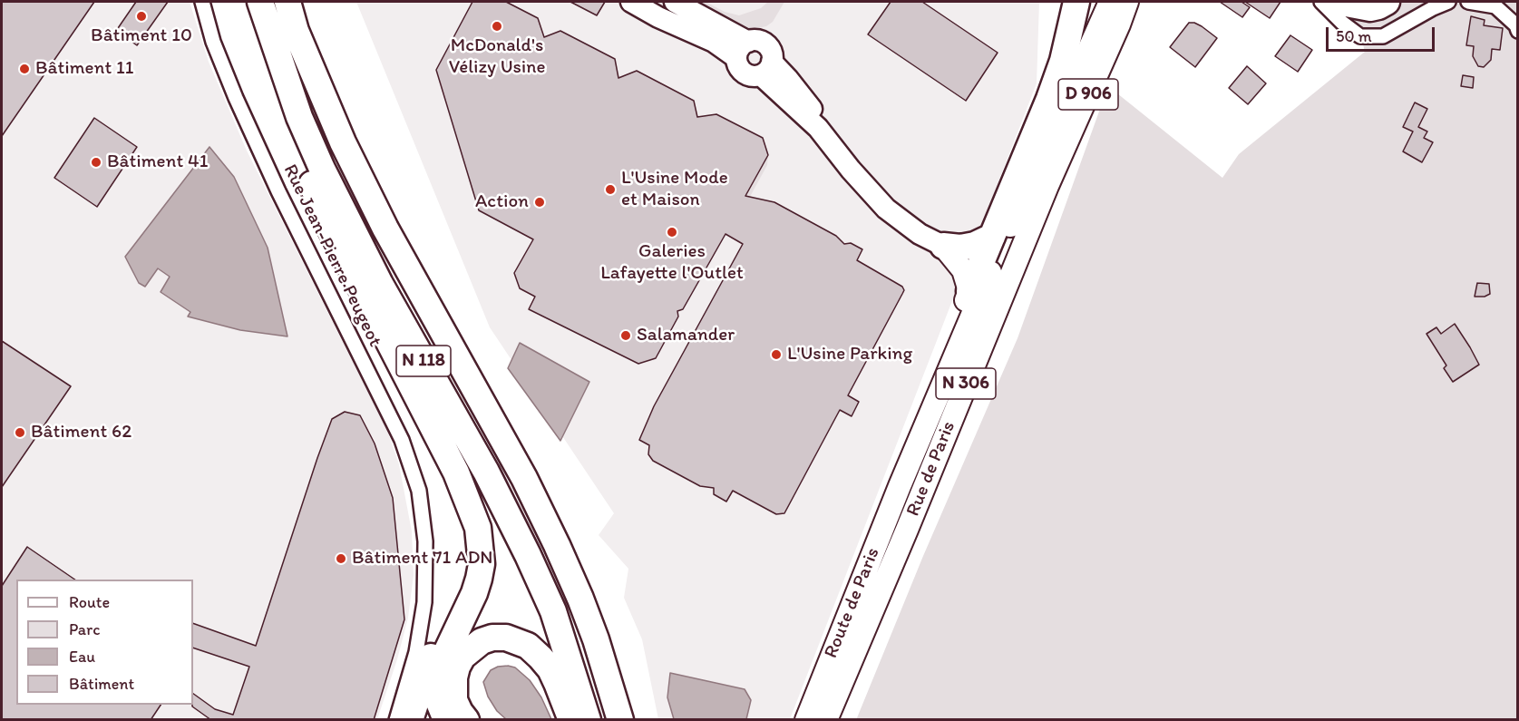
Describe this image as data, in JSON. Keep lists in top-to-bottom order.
{
  "streets": {
    "highway": ["N 118"],
    "main road": [
      "D 906",
      "N 306",
      "Rue de Paris",
      "Route de Paris"
    ],
    "street": ["Rue Jean-Pierre Peugeot"]
  },
  "crossings": [
    ["D 906", "Rue de Paris"],
    ["Rue de Paris", "Route de Paris"]
  ],
  "places": [
    "Bâtiment 10",
    "McDonald's Vélizy Usine",
    "Bâtiment 11",
    "Bâtiment 41",
    "L'Usine Mode et Maison",
    "Action",
    "Galeries Lafayette l'Outlet",
    "Salamander",
    "L'Usine Parking",
    "Bâtiment 62",
    "Bâtiment 71 ADN"
  ],
  "legend": [
    "Route",
    "Parc",
    "Eau",
    "Bâtiment"
  ],
  "scale_bar": "50 m"
}
